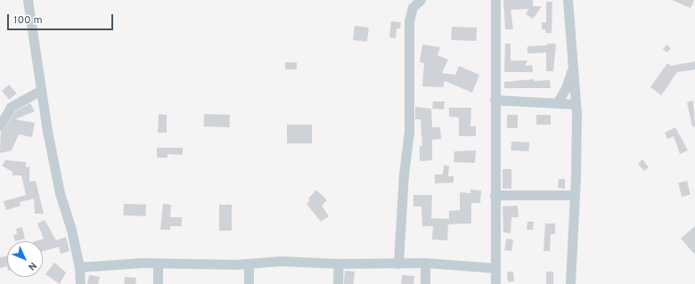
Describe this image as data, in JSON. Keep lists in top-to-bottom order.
{
  "scale_bar": "100 m",
  "north": "bottom right"
}
